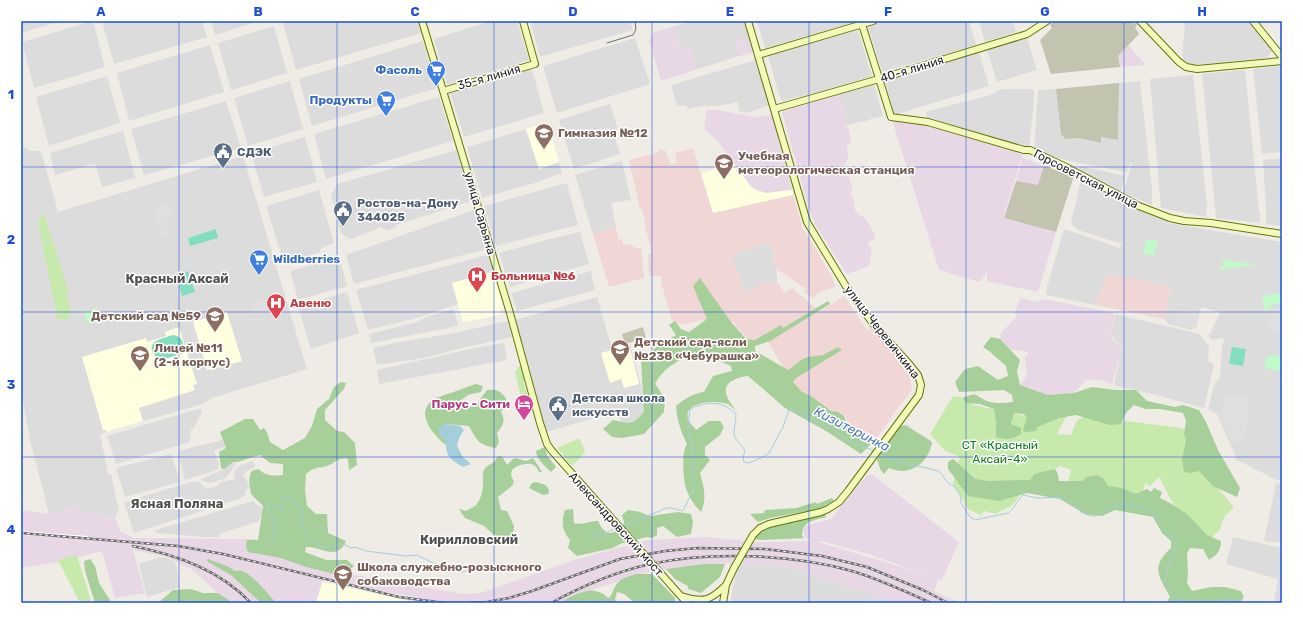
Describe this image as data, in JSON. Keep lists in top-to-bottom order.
{
  "streets": {
    "street": [
      "40-я линия",
      "35-я линия",
      "Горсоветская улица",
      "улица Сарьяна",
      "улица Черевичкина",
      "Александровский мост"
    ]
  },
  "crossings": [
    ["40-я линия", "Горсоветская улица"],
    ["40-я линия", "улица Черевичкина"],
    ["35-я линия", "улица Сарьяна"],
    ["улица Сарьяна", "Александровский мост"]
  ],
  "districts": ["Красный Аксай", "Ясная Поляна", "Кирилловский"],
  "water": ["Кизитеринка"],
  "parks": ["СТ «Красный Аксай-4»"],
  "places": {
    "supermarket": ["Фасоль", "Продукты", "Wildberries"],
    "school or university": [
      "Гимназия №12",
      "Учебная метеорологическая станция",
      "Детский сад №59",
      "Детский сад-ясли №238 «Чебурашка»",
      "Лицей №11 (2-й корпус)",
      "Школа служебно-розыскного собаководства"
    ],
    "public building": ["СДЭК", "Ростов-на-Дону 344025", "Детская школа искусств"],
    "hospital": ["Больница №6", "Авеню"],
    "hotel": ["Парус - Сити"]
  },
  "grid": {
    "columns": [
      "A",
      "B",
      "C",
      "D",
      "E",
      "F",
      "G",
      "H"
    ],
    "rows": [
      "1",
      "2",
      "3",
      "4"
    ]
  }
}
